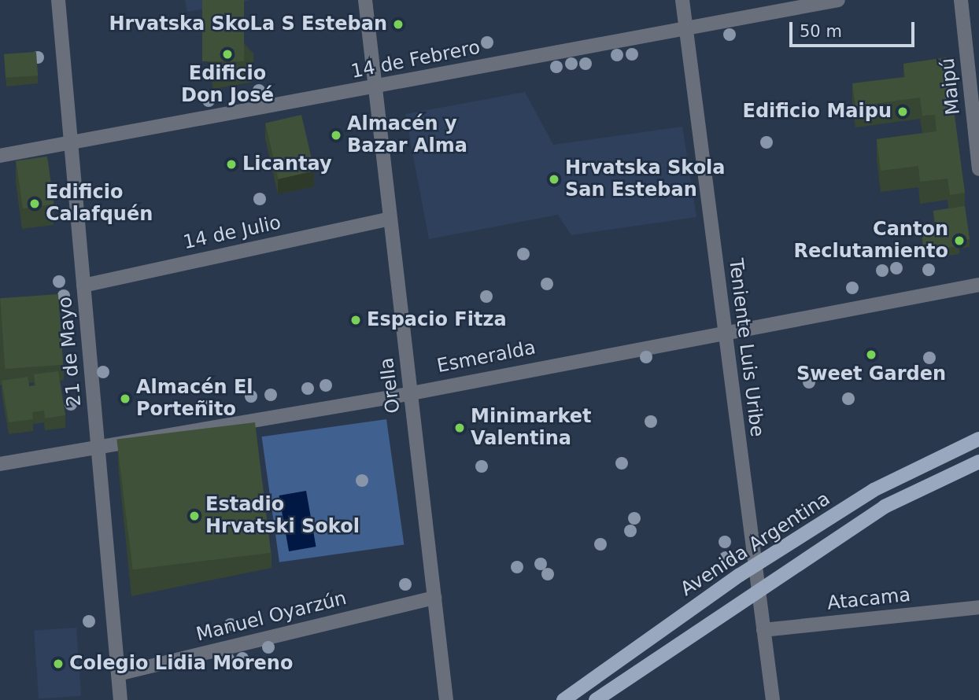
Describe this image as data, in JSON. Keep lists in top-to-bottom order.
{
  "streets": {
    "main road": ["Avenida Argentina"],
    "street": [
      "14 de Febrero",
      "Maipú",
      "14 de Julio",
      "Teniente Luis Uribe",
      "21 de Mayo",
      "Esmeralda",
      "Orella",
      "Atacama",
      "Manuel Oyarzún"
    ]
  },
  "crossings": [
    ["14 de Febrero", "Teniente Luis Uribe"],
    ["14 de Febrero", "21 de Mayo"],
    ["14 de Febrero", "Orella"],
    ["14 de Julio", "21 de Mayo"],
    ["14 de Julio", "Orella"],
    ["Teniente Luis Uribe", "Esmeralda"],
    ["Teniente Luis Uribe", "Avenida Argentina"],
    ["Teniente Luis Uribe", "Atacama"],
    ["21 de Mayo", "Esmeralda"],
    ["21 de Mayo", "Manuel Oyarzún"],
    ["Esmeralda", "Orella"],
    ["Orella", "Manuel Oyarzún"]
  ],
  "places": [
    "Hrvatska SkoLa S Esteban",
    "Edificio Don José",
    "Edificio Maipu",
    "Almacén y Bazar Alma",
    "Licantay",
    "Hrvatska Skola San Esteban",
    "Edificio Calafquén",
    "Canton Reclutamiento",
    "Espacio Fitza",
    "Sweet Garden",
    "Almacén El Porteñito",
    "Minimarket Valentina",
    "Estadio Hrvatski Sokol",
    "Colegio Lidia Moreno"
  ],
  "scale_bar": "50 m"
}
